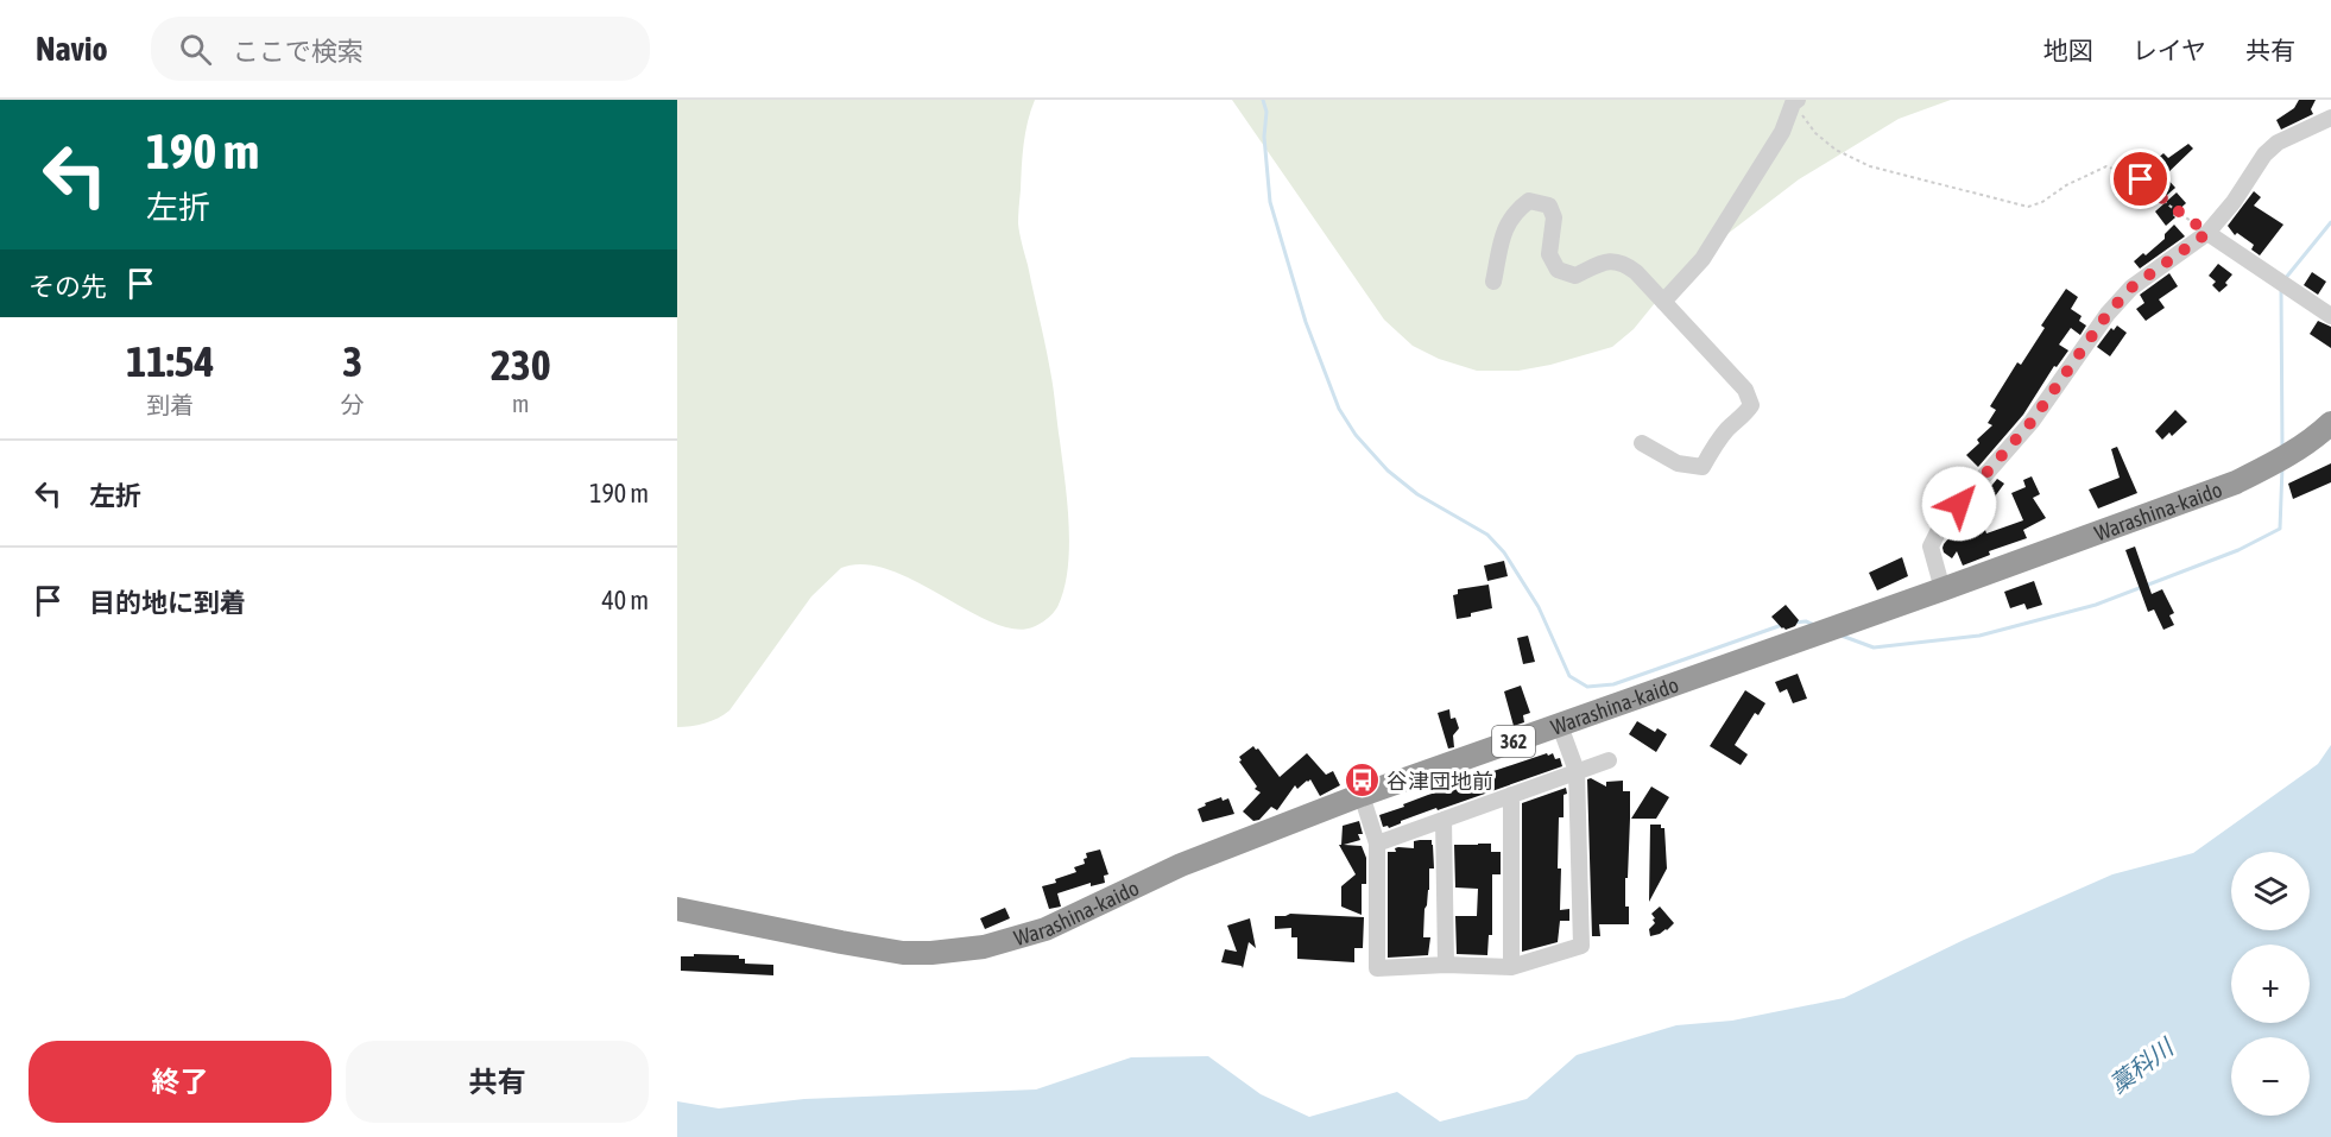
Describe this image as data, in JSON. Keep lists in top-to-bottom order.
{
  "streets": {
    "highway": ["Warashina-kaido", "362"]
  },
  "water": ["藁科川"],
  "places": {
    "bus stop": ["谷津団地前"]
  },
  "page": {
    "header": "Navio",
    "search": "ここで検索",
    "nav": ["地図", "レイヤ", "共有"],
    "turn": ["190 m", "左折"],
    "then": "その先",
    "eta": [
      "11:54",
      "到着",
      "3",
      "分",
      "230",
      "m"
    ],
    "list": [
      {
        "name": "左折",
        "value": "190 m"
      },
      {
        "name": "目的地に到着",
        "value": "40 m"
      }
    ],
    "map_buttons": ["+", "−"],
    "buttons": ["終了", "共有"]
  }
}
